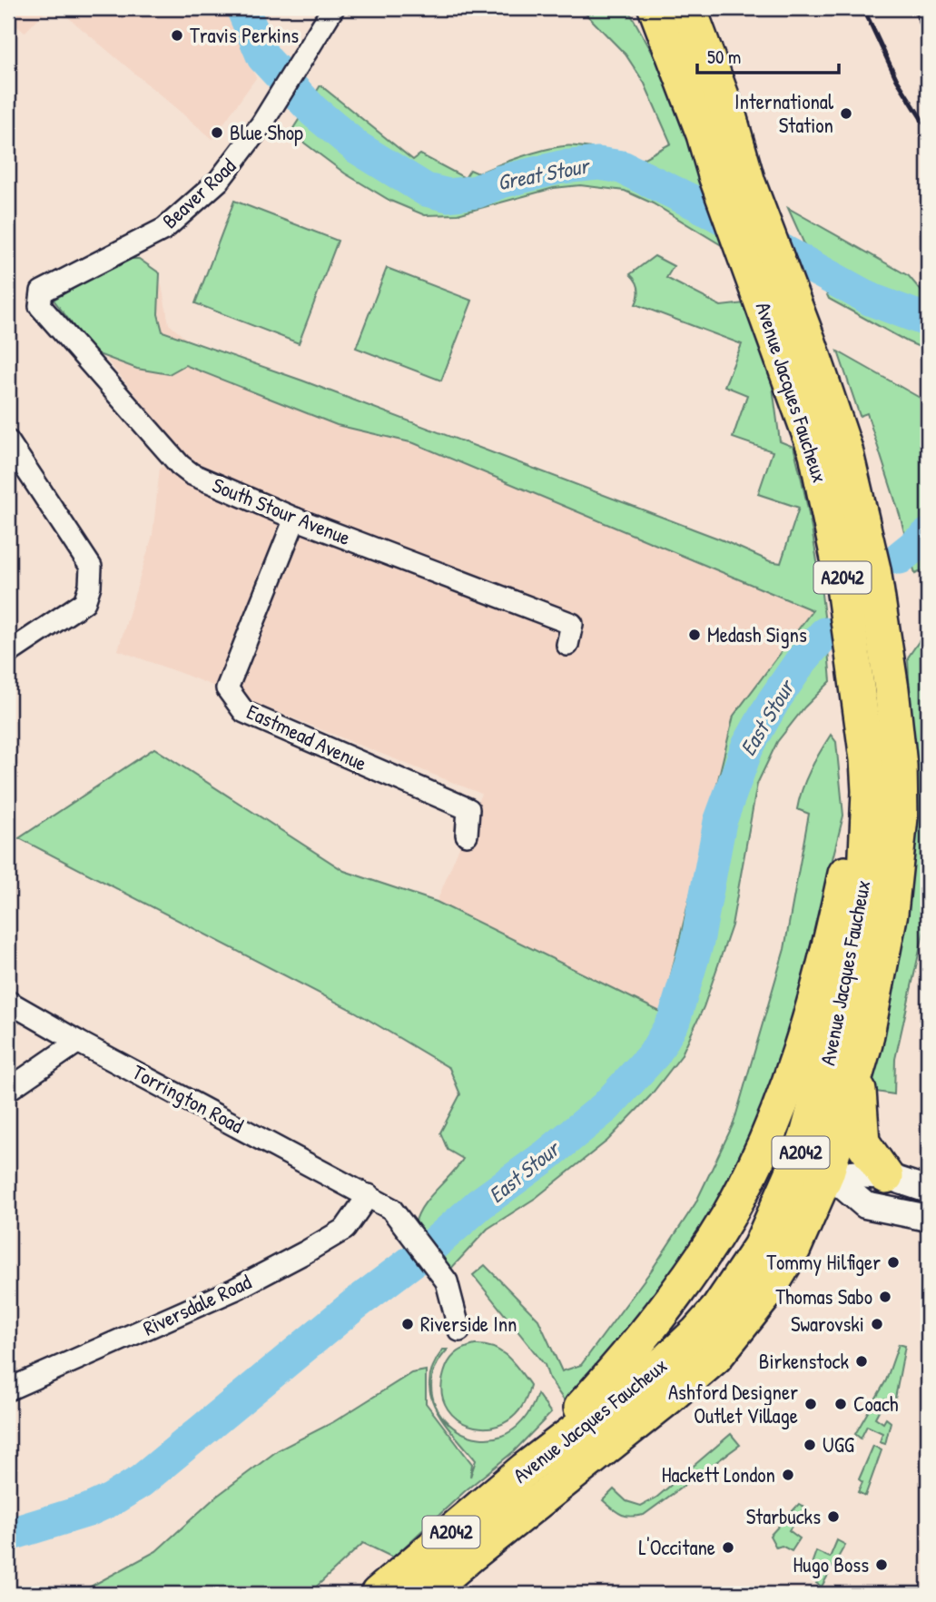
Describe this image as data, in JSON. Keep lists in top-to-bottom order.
{
  "streets": {
    "main road": ["Avenue Jacques Faucheux", "A2042"],
    "street": [
      "Beaver Road",
      "South Stour Avenue",
      "Eastmead Avenue",
      "Torrington Road",
      "Riversdale Road"
    ]
  },
  "crossings": [
    ["Beaver Road", "South Stour Avenue"],
    ["South Stour Avenue", "Eastmead Avenue"],
    ["Torrington Road", "Riversdale Road"]
  ],
  "water": ["Great Stour", "East Stour"],
  "places": [
    "Travis Perkins",
    "International Station",
    "Blue Shop",
    "Medash Signs",
    "Tommy Hilfiger",
    "Thomas Sabo",
    "Riverside Inn",
    "Swarovski",
    "Birkenstock",
    "Ashford Designer Outlet Village",
    "Coach",
    "UGG",
    "Hackett London",
    "Starbucks",
    "L'Occitane",
    "Hugo Boss"
  ],
  "scale_bar": "50 m"
}
